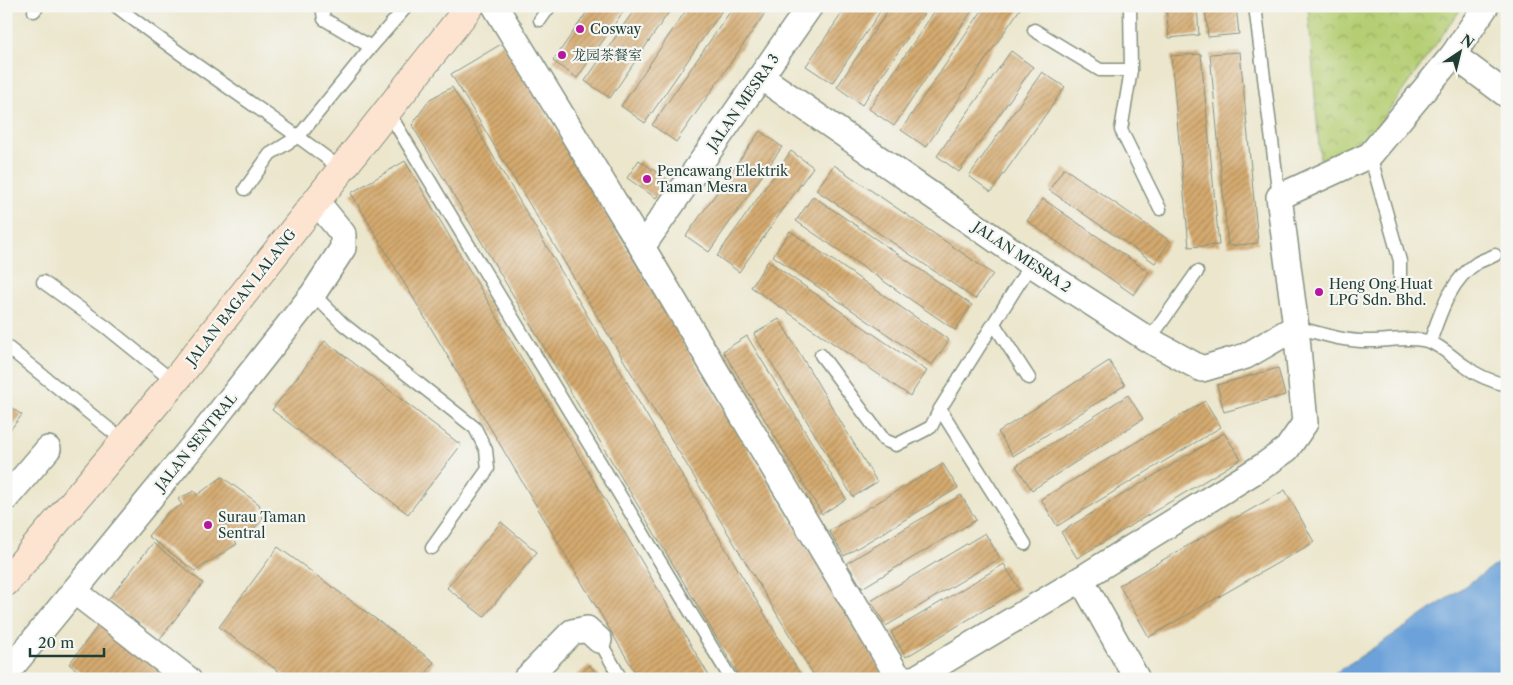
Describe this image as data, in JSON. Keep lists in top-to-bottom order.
{
  "streets": {
    "main road": ["JALAN BAGAN LALANG"],
    "street": ["JALAN MESRA 3", "JALAN MESRA 2", "JALAN SENTRAL"]
  },
  "crossings": [
    ["JALAN MESRA 3", "JALAN MESRA 2"],
    ["JALAN BAGAN LALANG", "JALAN SENTRAL"]
  ],
  "places": [
    "Cosway",
    "龙园茶餐室",
    "Pencawang Elektrik Taman Mesra",
    "Heng Ong Huat LPG Sdn. Bhd.",
    "Surau Taman Sentral"
  ],
  "scale_bar": "20 m",
  "north": "top right"
}
